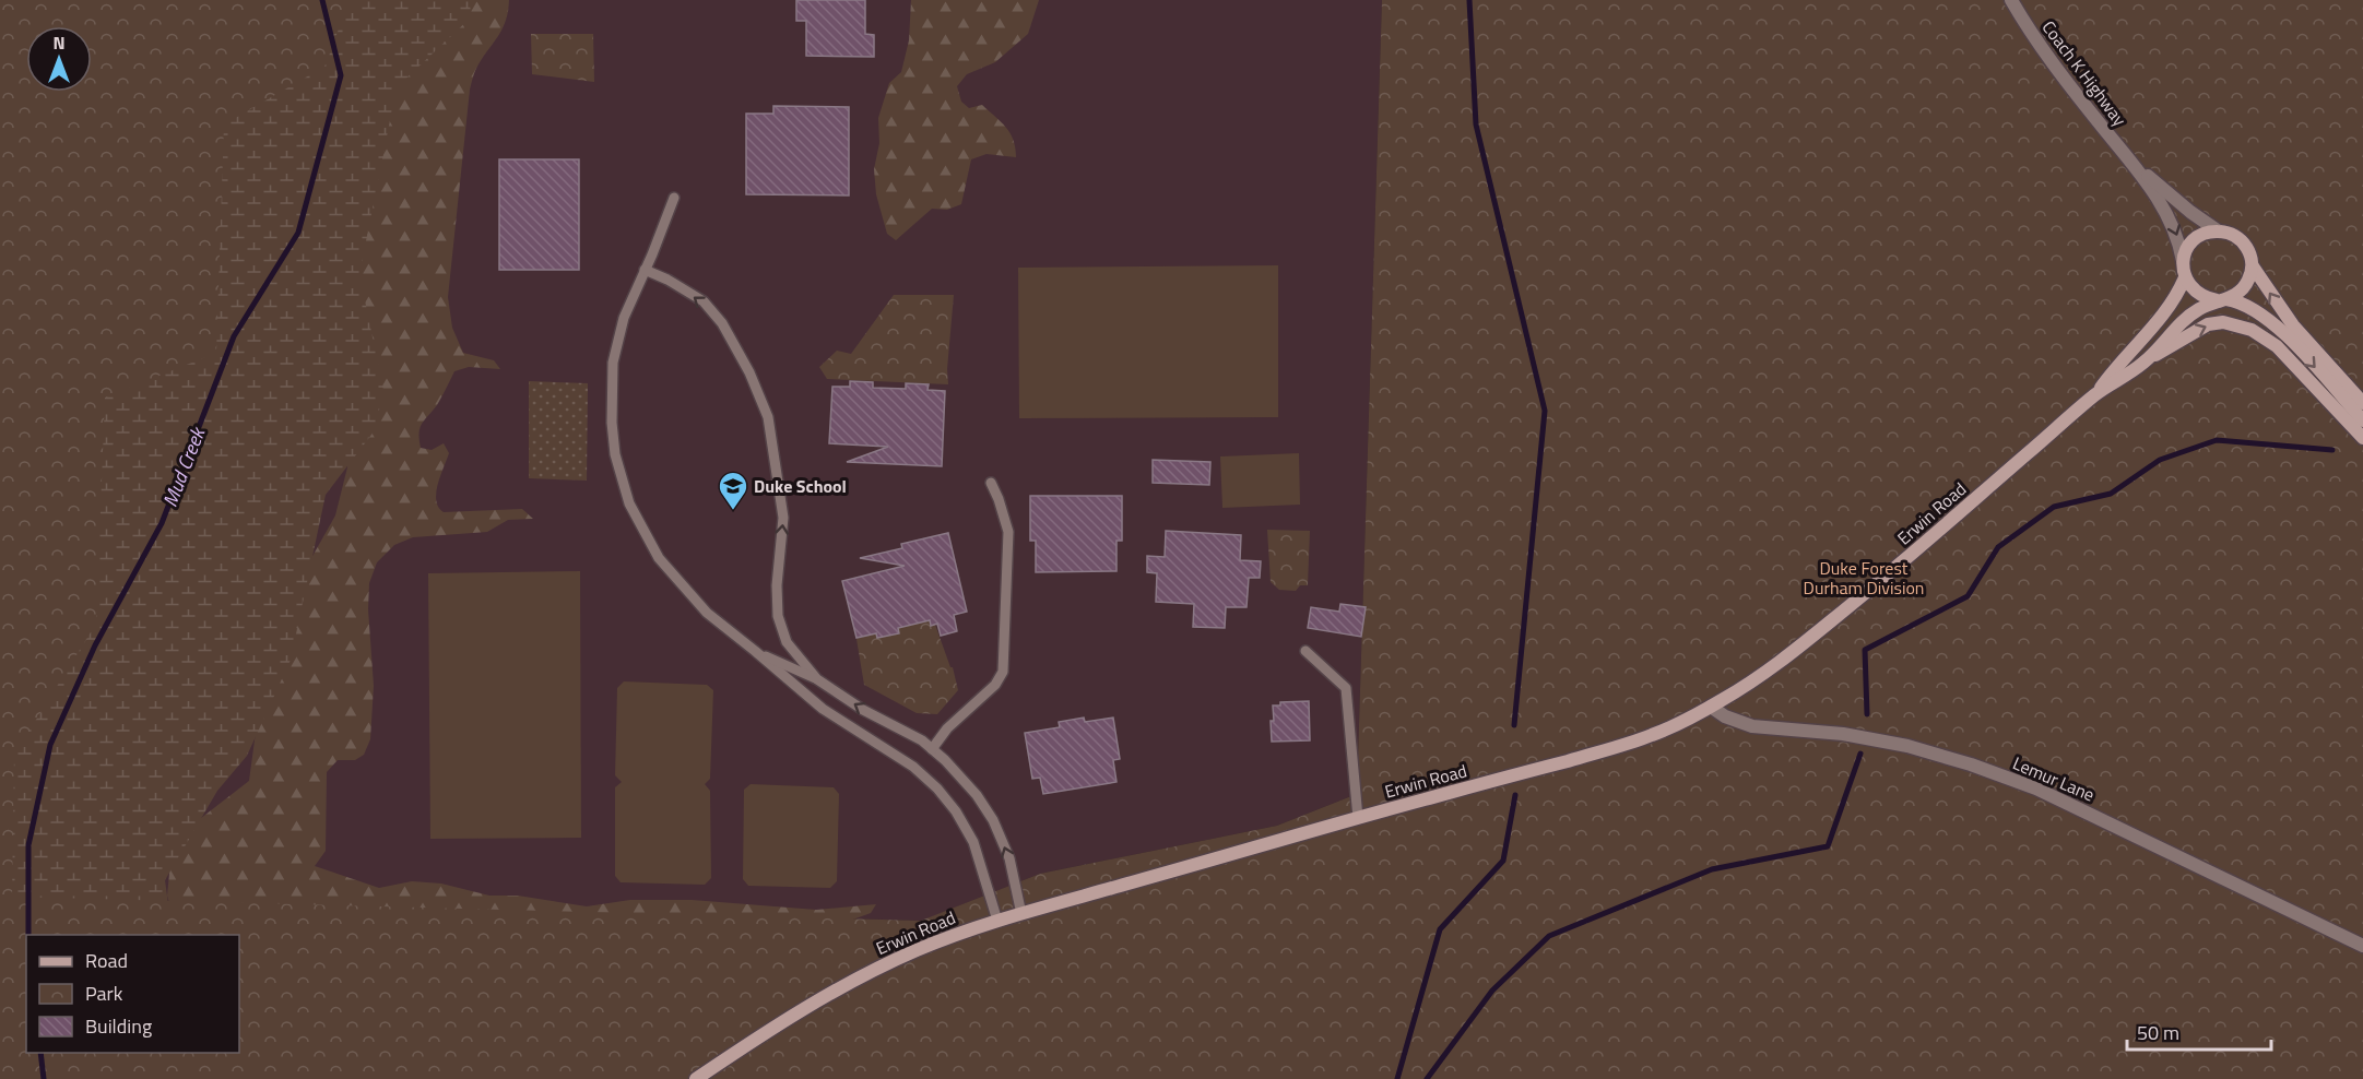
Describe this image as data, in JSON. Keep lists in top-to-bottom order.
{
  "streets": {
    "main road": ["Coach K Highway", "Erwin Road"],
    "street": ["Lemur Lane"]
  },
  "crossings": [
    ["Coach K Highway", "Erwin Road"],
    ["Erwin Road", "Lemur Lane"]
  ],
  "water": ["Mud Creek"],
  "parks": ["Duke Forest Durham Division"],
  "places": {
    "school or university": ["Duke School"]
  },
  "legend": ["Road", "Park", "Building"],
  "scale_bar": "50 m",
  "north": "top"
}
